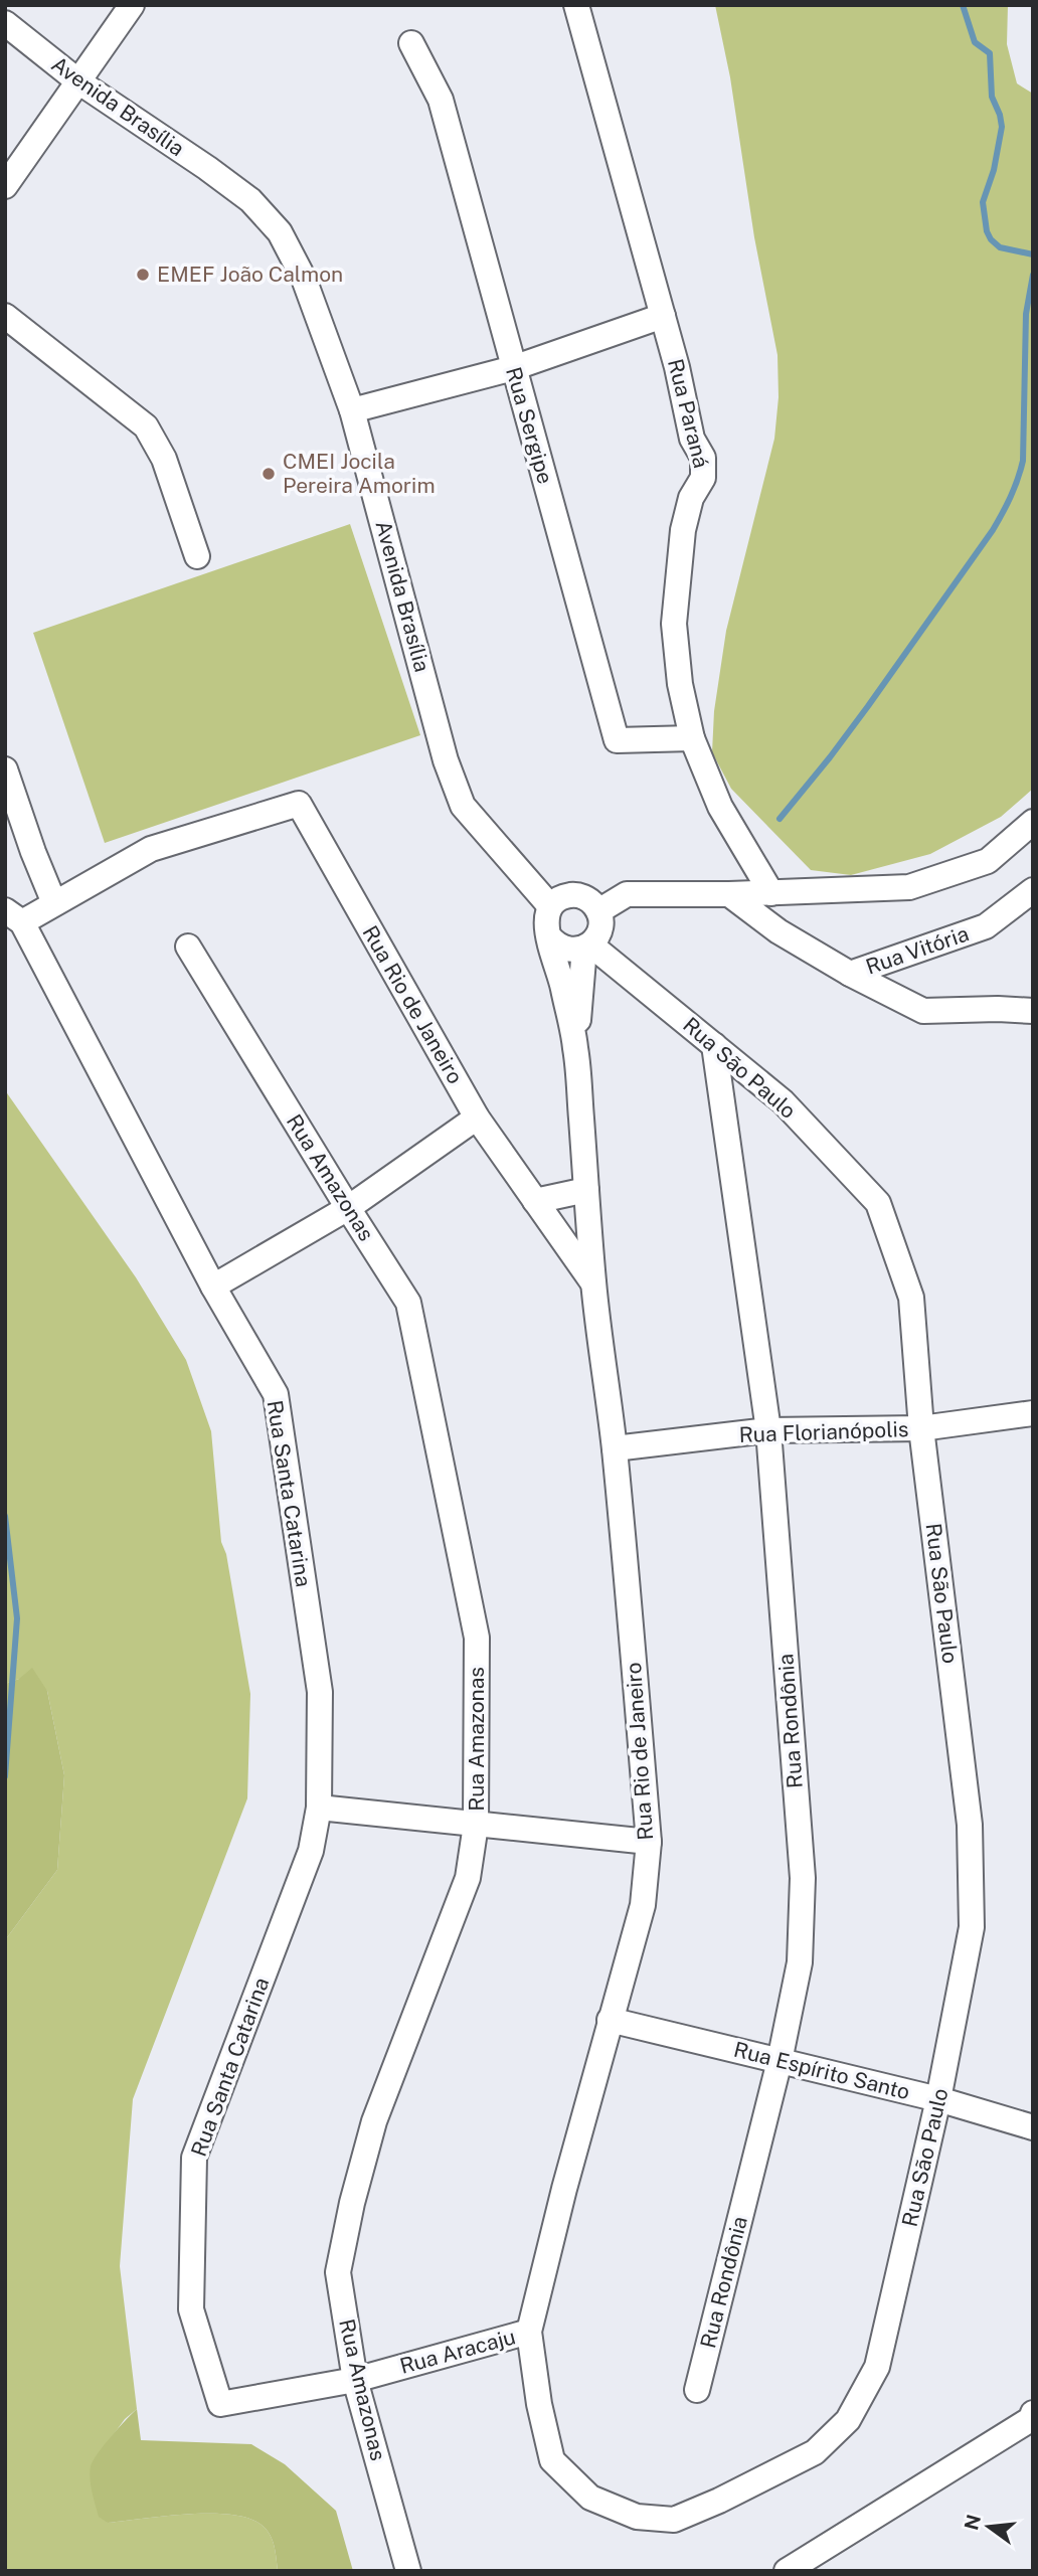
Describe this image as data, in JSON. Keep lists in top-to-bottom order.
{
  "streets": {
    "street": [
      "Avenida Brasília",
      "Rua Paraná",
      "Rua Sergipe",
      "Rua Vitória",
      "Rua Rio de Janeiro",
      "Rua São Paulo",
      "Rua Amazonas",
      "Rua Florianópolis",
      "Rua Santa Catarina",
      "Rua Rondônia",
      "Rua Espírito Santo",
      "Rua Aracaju"
    ]
  },
  "crossings": [
    ["Avenida Brasília", "Rua Rio de Janeiro"],
    ["Avenida Brasília", "Rua São Paulo"],
    ["Rua Paraná", "Rua Sergipe"],
    ["Rua Rio de Janeiro", "Rua São Paulo"],
    ["Rua Rio de Janeiro", "Rua Florianópolis"],
    ["Rua Rio de Janeiro", "Rua Santa Catarina"],
    ["Rua Rio de Janeiro", "Rua Espírito Santo"],
    ["Rua Rio de Janeiro", "Rua Aracaju"],
    ["Rua São Paulo", "Rua Florianópolis"],
    ["Rua São Paulo", "Rua Rondônia"],
    ["Rua São Paulo", "Rua Espírito Santo"],
    ["Rua São Paulo", "Rua Aracaju"],
    ["Rua Amazonas", "Rua Aracaju"],
    ["Rua Florianópolis", "Rua Rondônia"],
    ["Rua Santa Catarina", "Rua Aracaju"],
    ["Rua Rondônia", "Rua Espírito Santo"]
  ],
  "places": ["EMEF João Calmon", "CMEI Jocila Pereira Amorim"],
  "north": "left"
}
